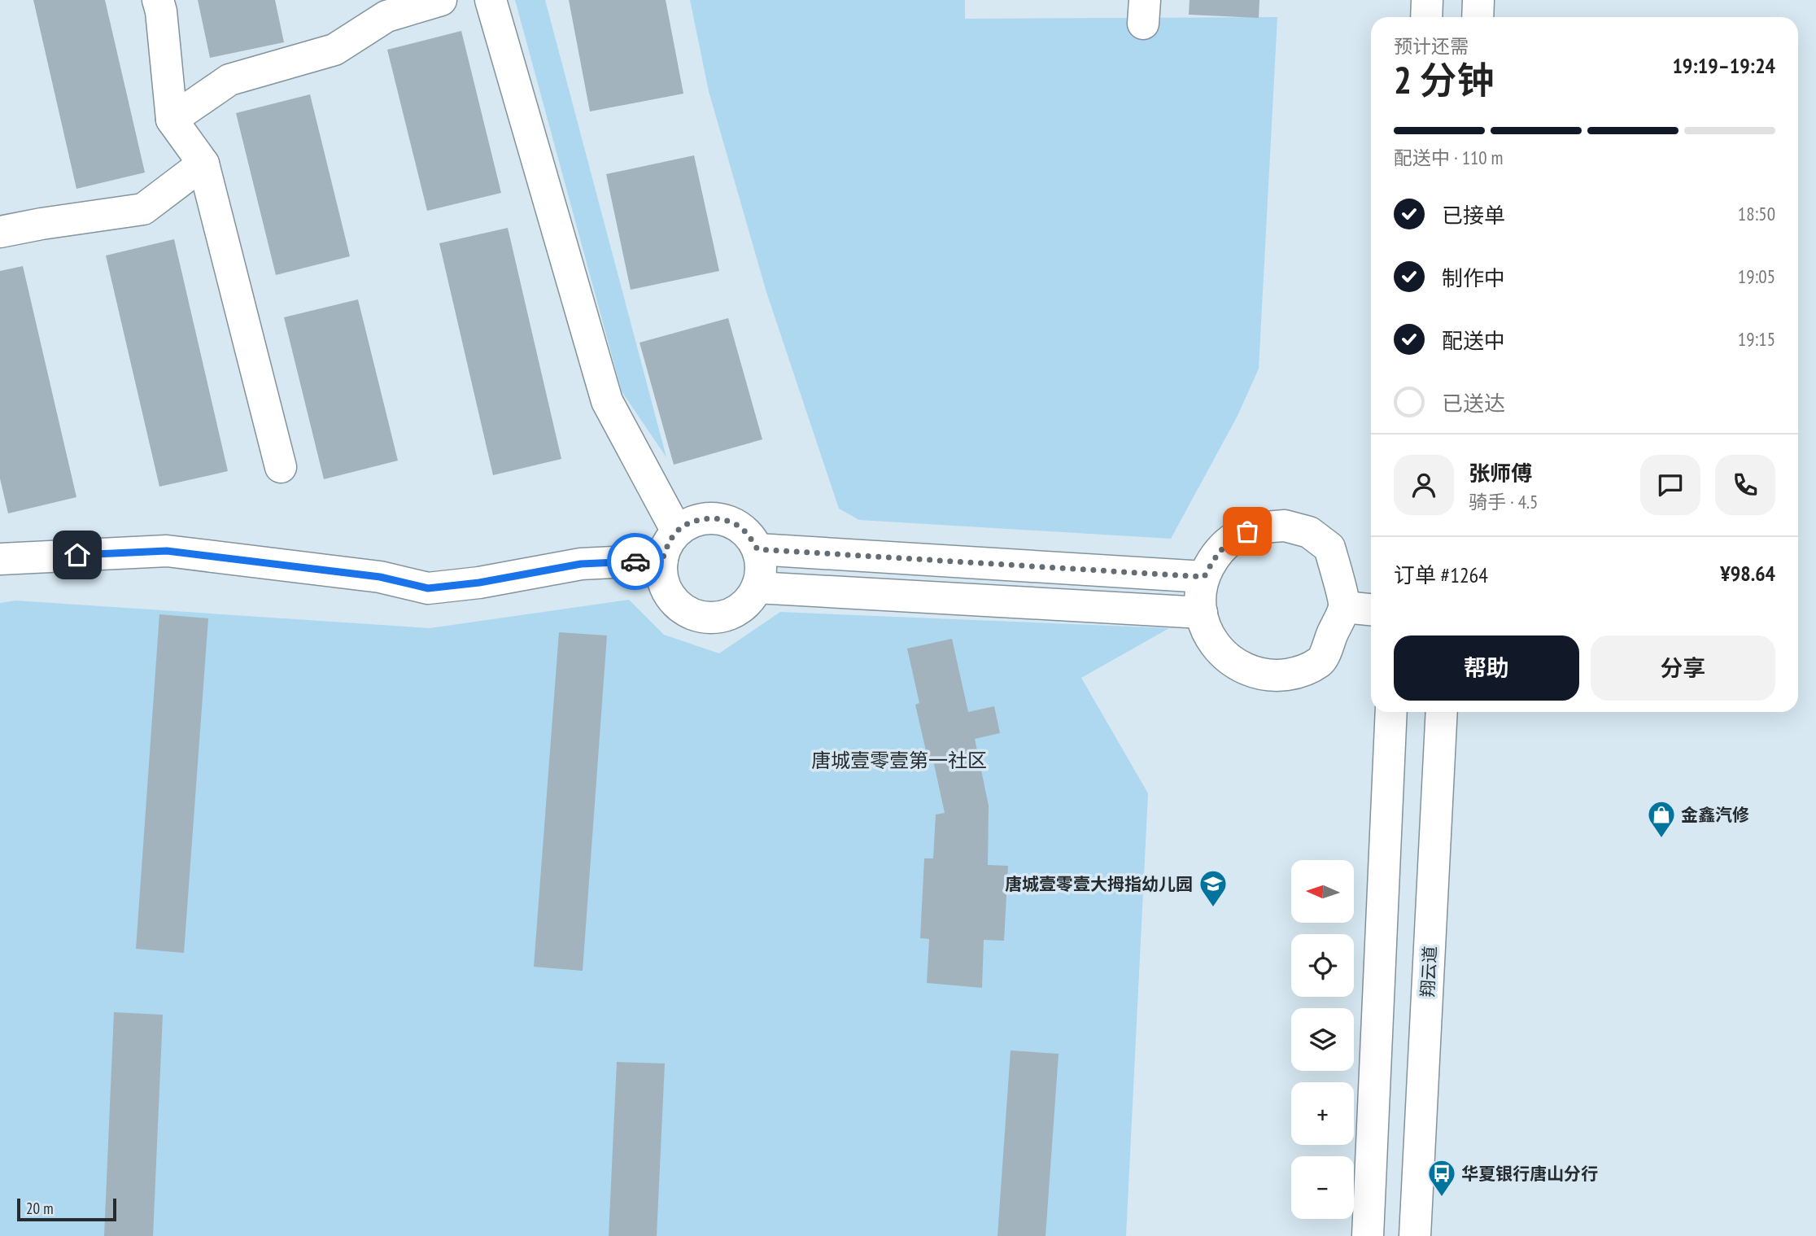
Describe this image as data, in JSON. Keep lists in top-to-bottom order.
{
  "streets": {
    "main road": ["翔云道"]
  },
  "districts": ["唐城壹零壹第一社区"],
  "places": {
    "shop": ["金鑫汽修"],
    "school or university": ["唐城壹零壹大拇指幼儿园"],
    "bus stop": ["华夏银行唐山分行"]
  },
  "scale_bar": "20 m",
  "north": "left",
  "page": {
    "heading": ["2 分钟", "预计还需", "19:19–19:24"],
    "panel": [
      "张师傅",
      "骑手 · 4.5",
      "订单 #1264",
      "¥98.64"
    ],
    "bar": "配送中 · 110 m",
    "list": [
      ["已接单", "18:50"],
      ["制作中", "19:05"],
      ["配送中", "19:15"],
      "已送达"
    ],
    "buttons": ["帮助", "分享"],
    "map_buttons": ["+", "−"],
    "scale": "20 m"
  }
}
